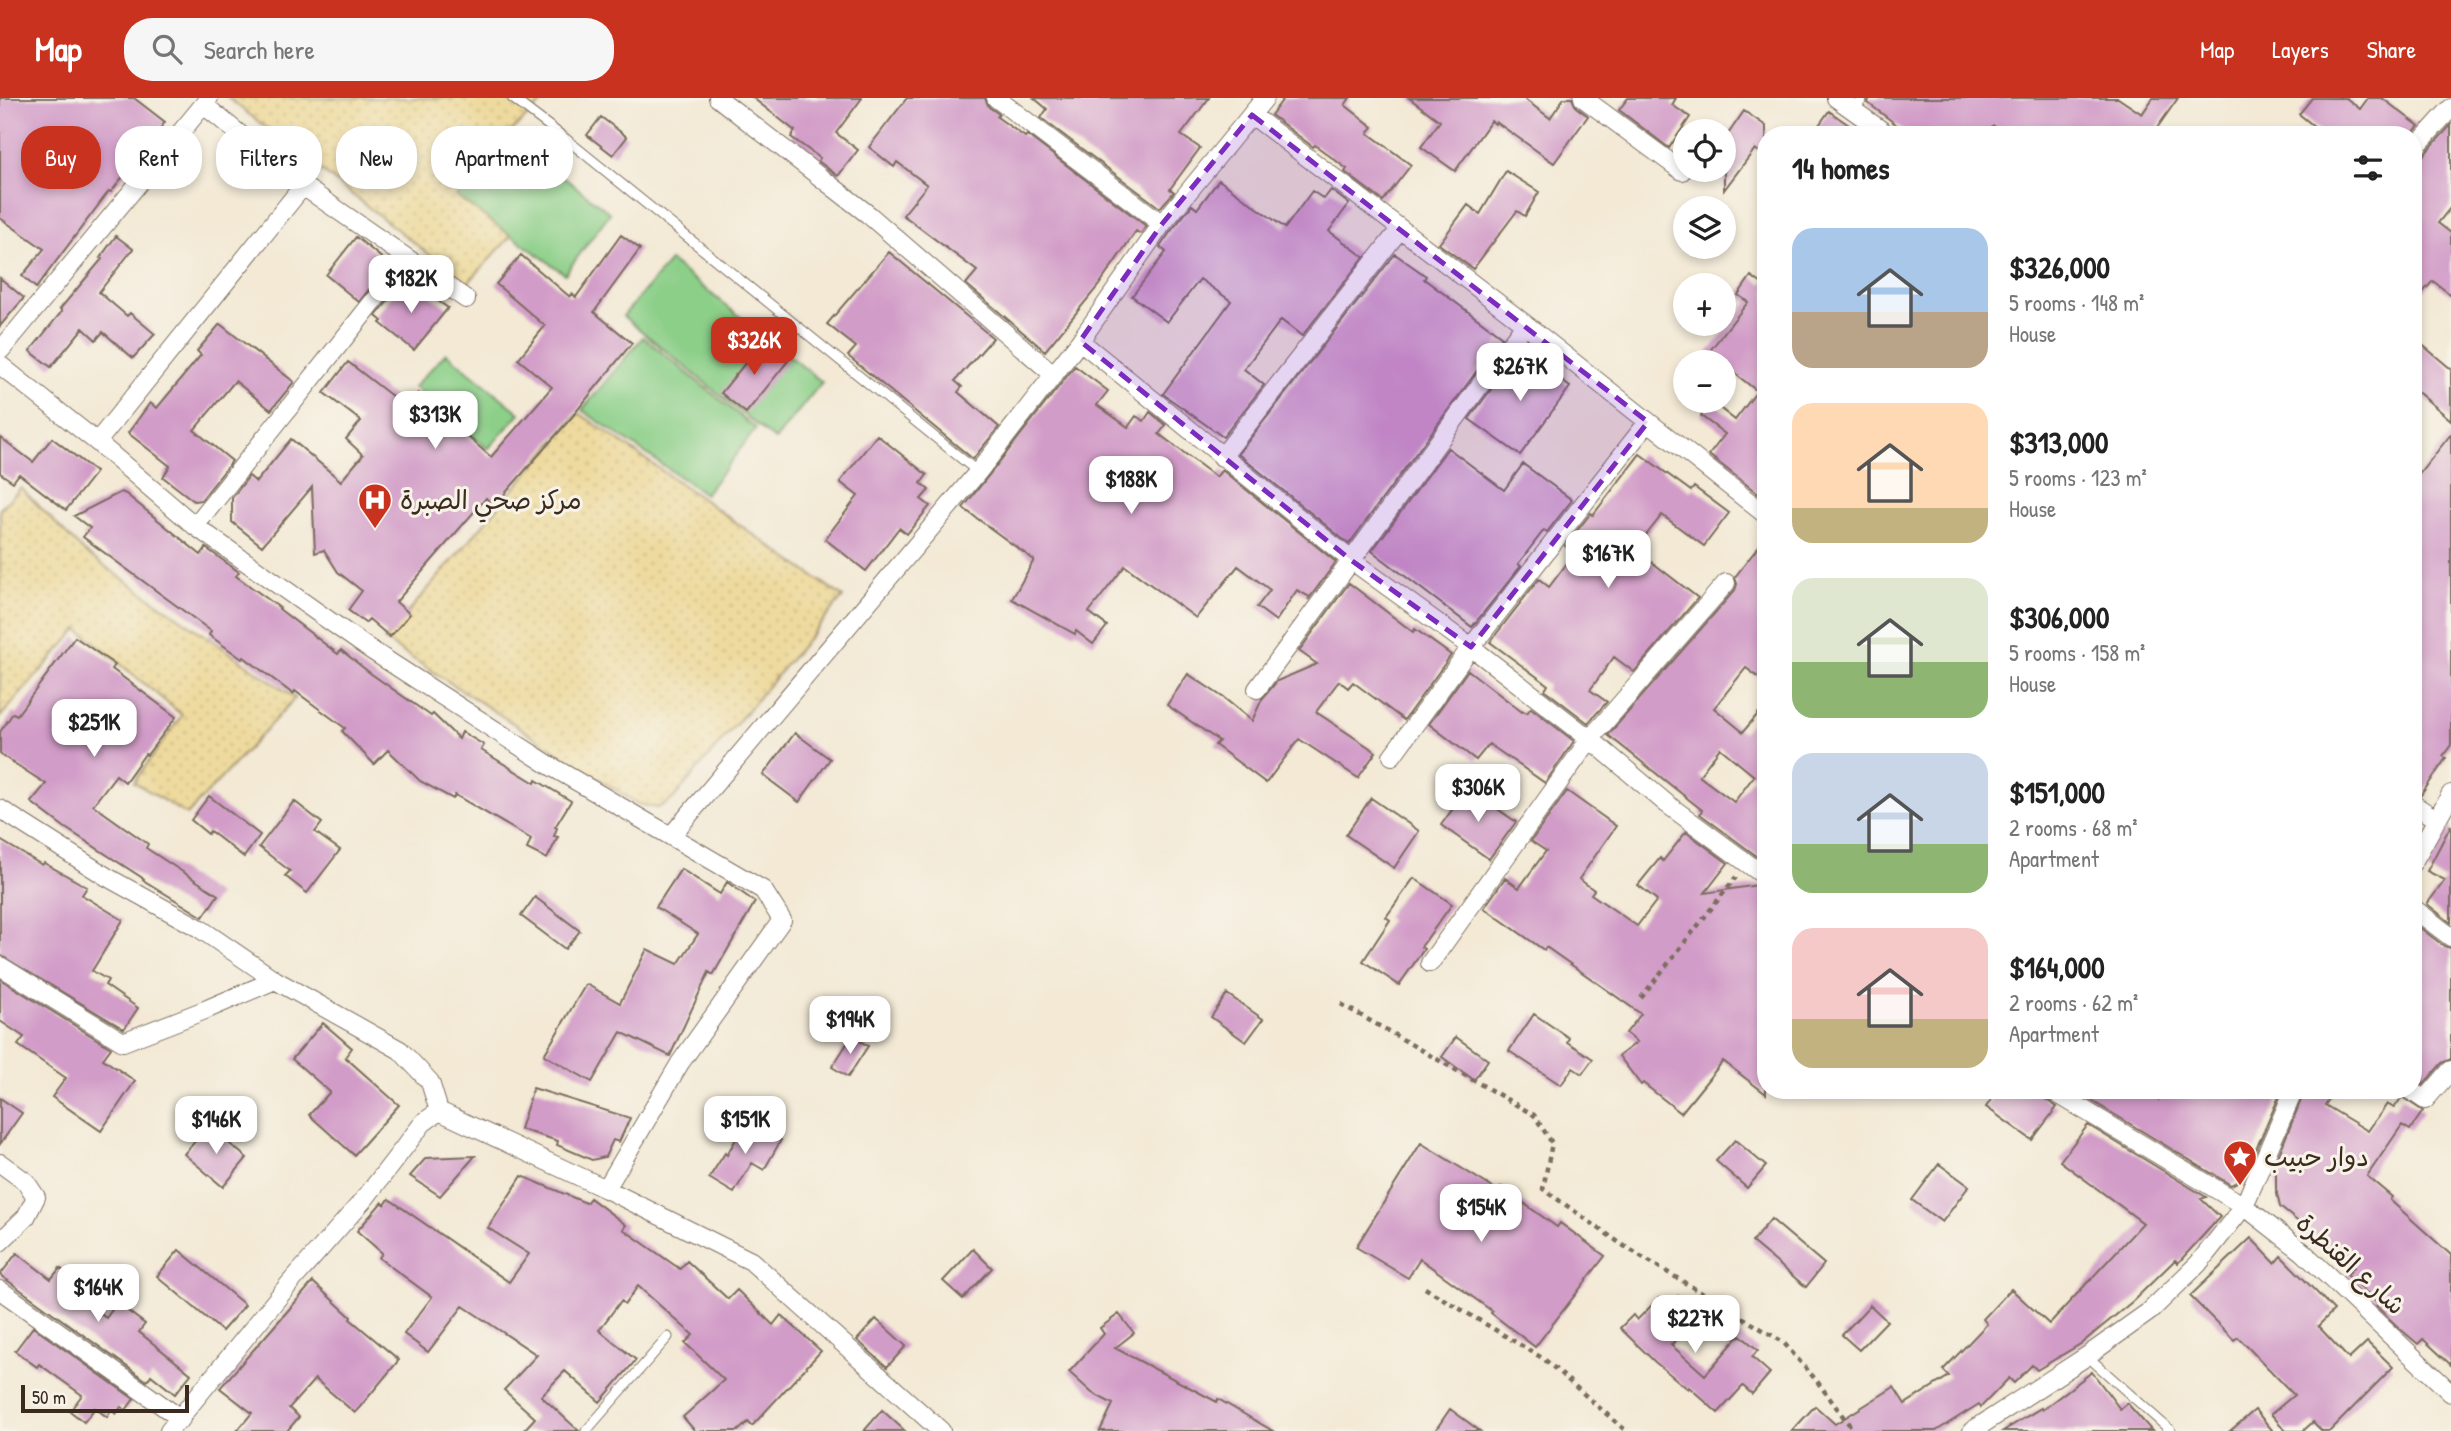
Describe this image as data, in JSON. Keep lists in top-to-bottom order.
{
  "streets": {
    "street": ["شارع القنطرة"]
  },
  "places": {
    "hospital": ["مركز صحي الصبرة"],
    "place": ["دوار حبيب"]
  },
  "scale_bar": "50 m",
  "page": {
    "header": "Map",
    "search": "Search here",
    "nav": ["Map", "Layers", "Share"],
    "map_buttons": ["+", "−"],
    "chip": [
      "Buy",
      "Rent",
      "Filters",
      "New",
      "Apartment"
    ],
    "heading": "14 homes",
    "list": [
      {
        "name": "$326,000",
        "note": "5 rooms · 148 m² · House"
      },
      {
        "name": "$313,000",
        "note": "5 rooms · 123 m² · House"
      },
      {
        "name": "$306,000",
        "note": "5 rooms · 158 m² · House"
      },
      {
        "name": "$151,000",
        "note": "2 rooms · 68 m² · Apartment"
      },
      {
        "name": "$164,000",
        "note": "2 rooms · 62 m² · Apartment"
      }
    ],
    "price": [
      "$182K",
      "$326K",
      "$267K",
      "$313K",
      "$188K",
      "$167K",
      "$251K",
      "$306K",
      "$194K",
      "$146K",
      "$151K",
      "$154K",
      "$164K",
      "$227K"
    ],
    "scale": "50 m"
  }
}
